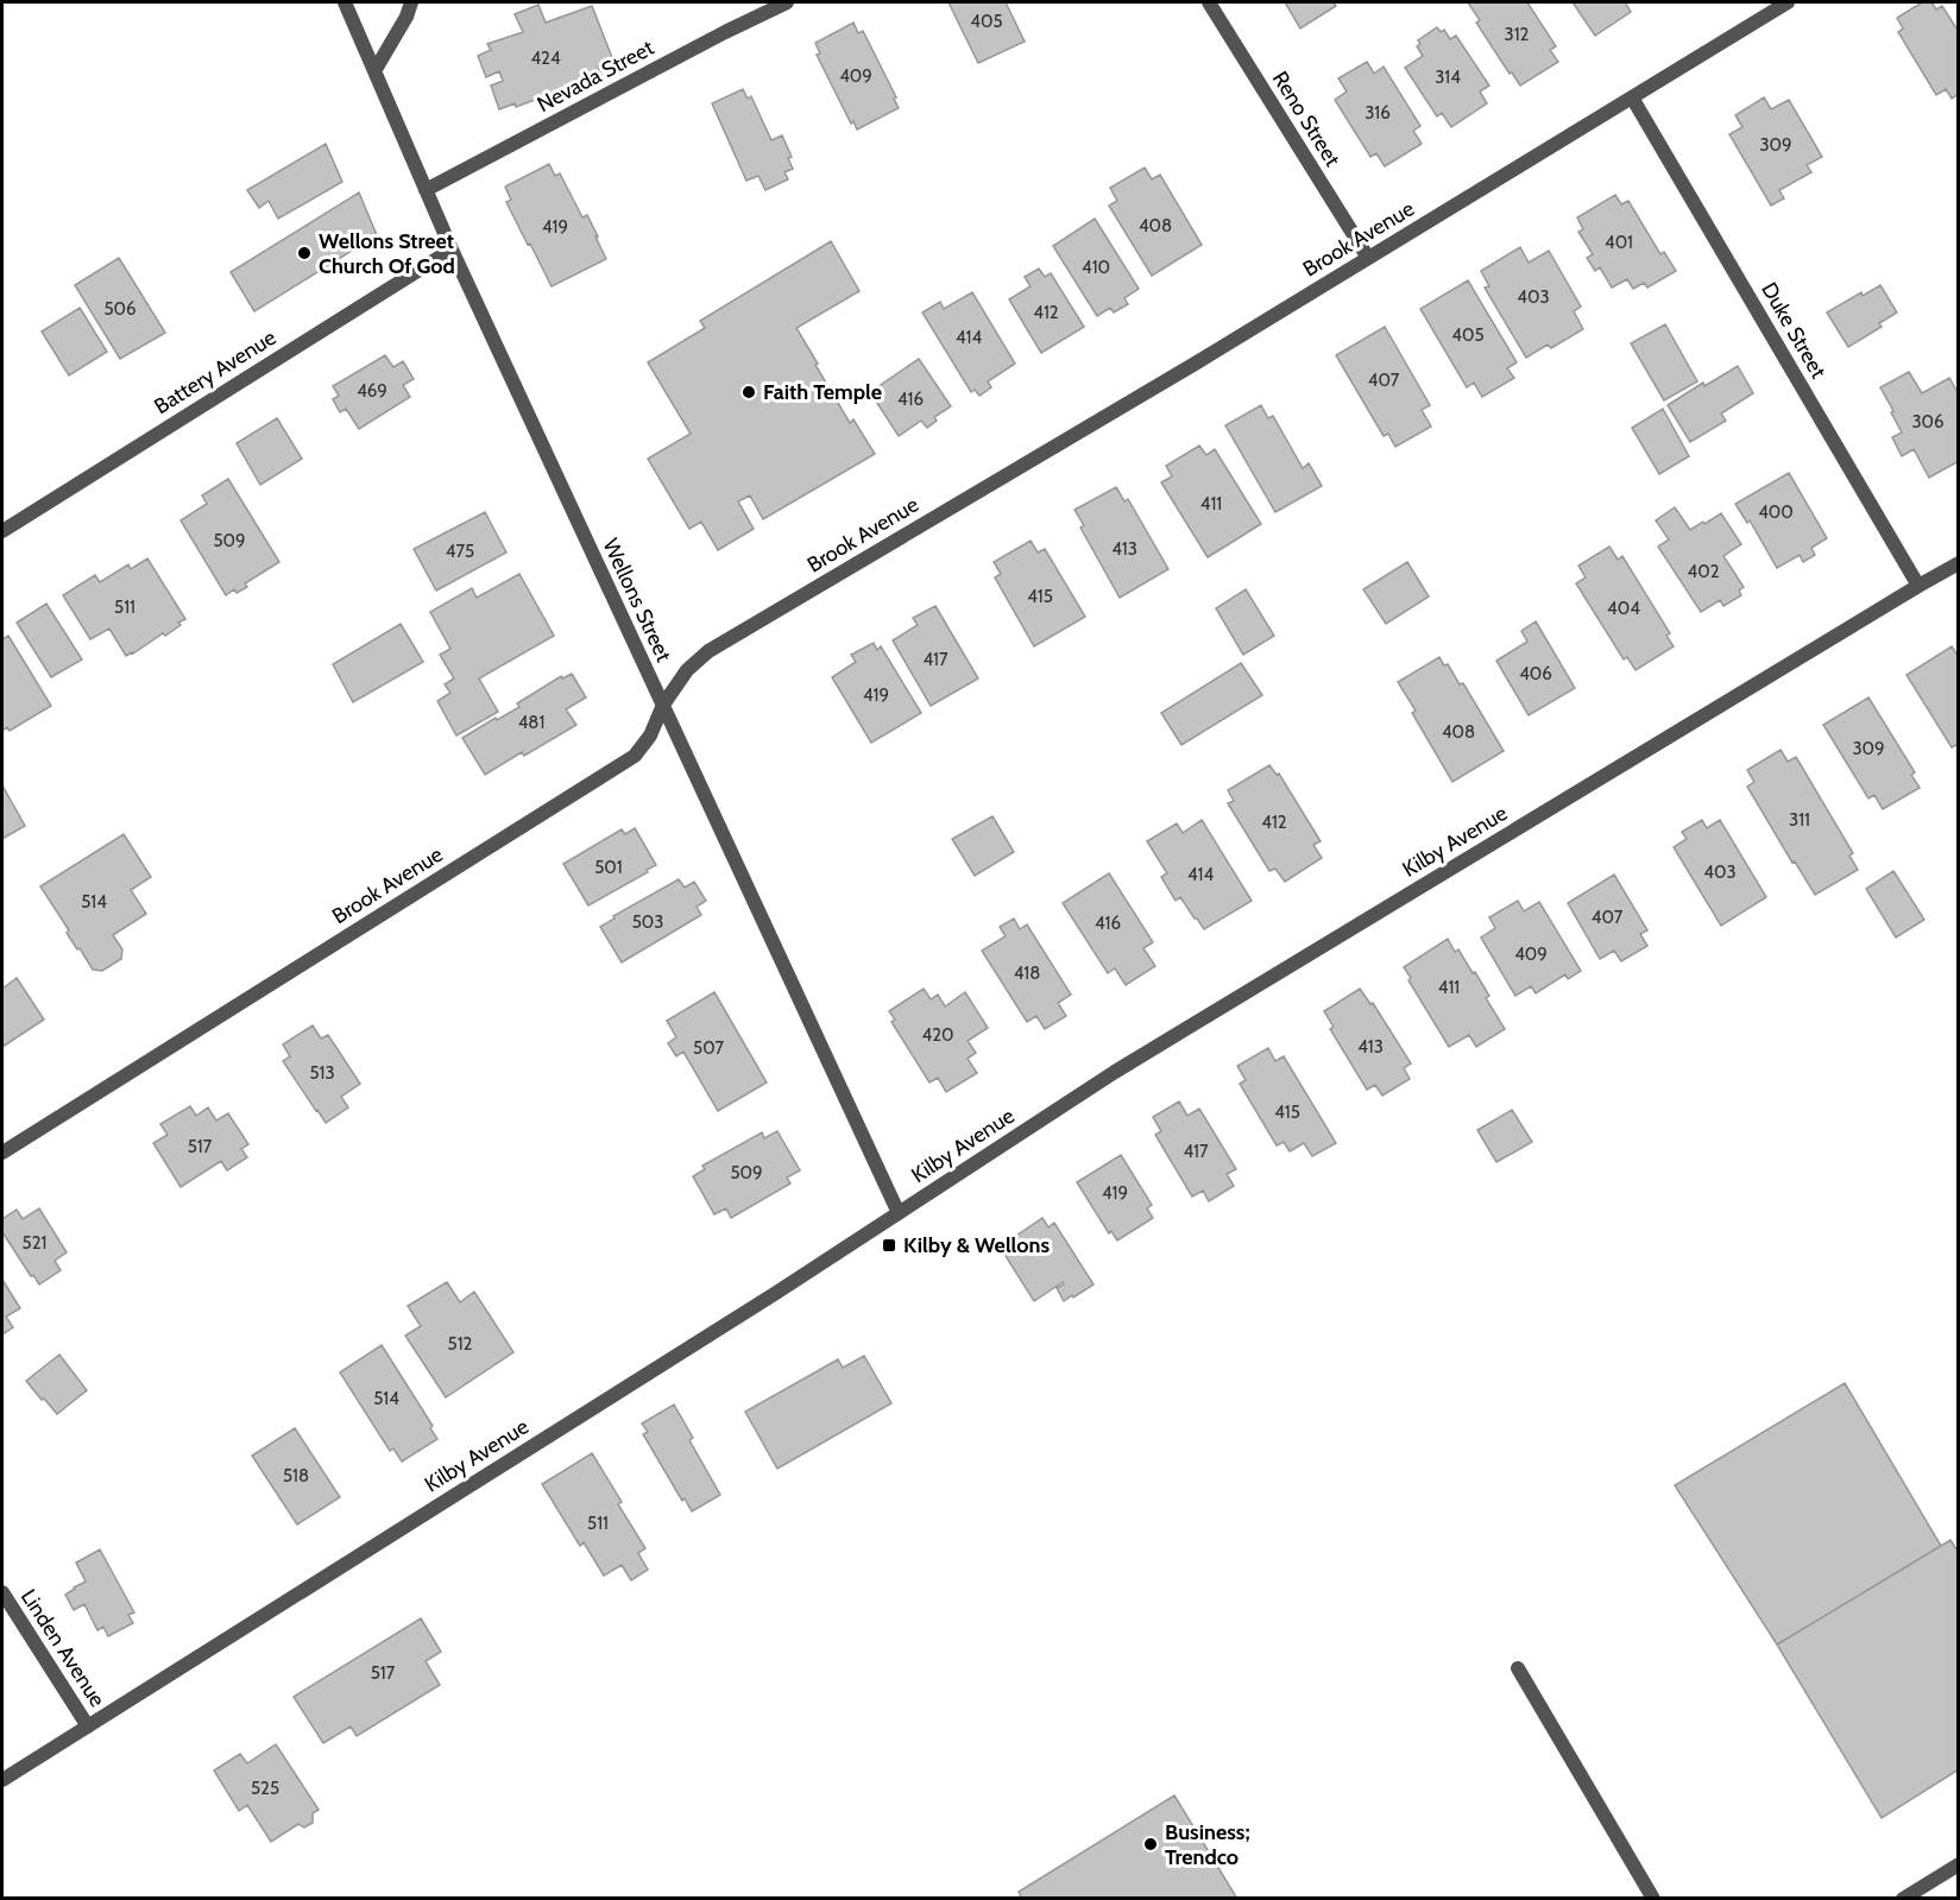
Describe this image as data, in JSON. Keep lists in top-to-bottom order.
{
  "streets": {
    "street": [
      "Nevada Street",
      "Reno Street",
      "Brook Avenue",
      "Duke Street",
      "Battery Avenue",
      "Wellons Street",
      "Kilby Avenue",
      "Linden Avenue"
    ]
  },
  "crossings": [
    ["Nevada Street", "Wellons Street"],
    ["Reno Street", "Brook Avenue"],
    ["Brook Avenue", "Duke Street"],
    ["Brook Avenue", "Wellons Street"],
    ["Duke Street", "Kilby Avenue"],
    ["Battery Avenue", "Wellons Street"],
    ["Wellons Street", "Kilby Avenue"],
    ["Kilby Avenue", "Linden Avenue"]
  ],
  "places": {
    "other": ["Wellons Street Church Of God", "Faith Temple", "Business; Trendco"],
    "transit": ["Kilby & Wellons"]
  },
  "house_numbers": [
    "405",
    "312",
    "424",
    "409",
    "314",
    "316",
    "309",
    "408",
    "419",
    "401",
    "410",
    "403",
    "506",
    "412",
    "405",
    "414",
    "407",
    "469",
    "416",
    "306",
    "411",
    "400",
    "509",
    "413",
    "475",
    "402",
    "415",
    "511",
    "404",
    "417",
    "406",
    "419",
    "481",
    "408",
    "309",
    "311",
    "412",
    "501",
    "403",
    "414",
    "514",
    "407",
    "503",
    "416",
    "409",
    "418",
    "411",
    "420",
    "413",
    "507",
    "513",
    "415",
    "517",
    "417",
    "509",
    "419",
    "521",
    "512",
    "514",
    "518",
    "511",
    "517",
    "525"
  ]
}
